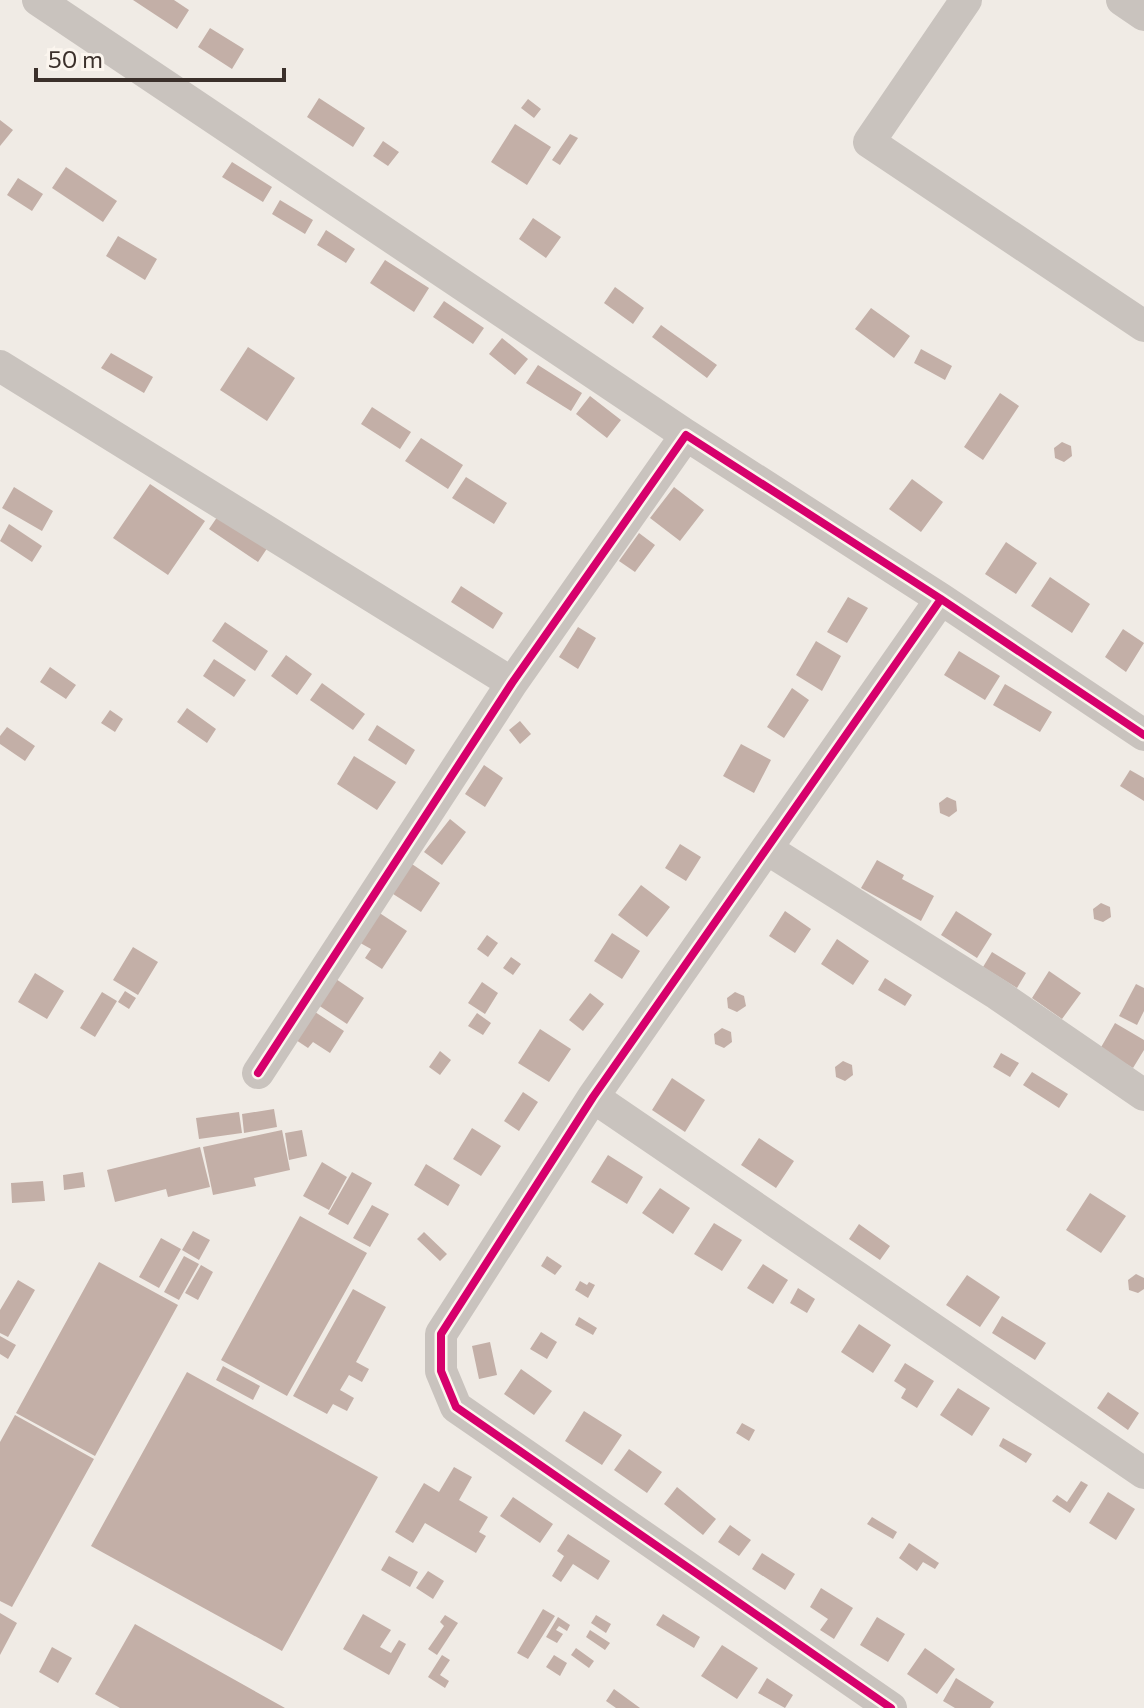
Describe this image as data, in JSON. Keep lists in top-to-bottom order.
{
  "scale_bar": "50 m"
}
